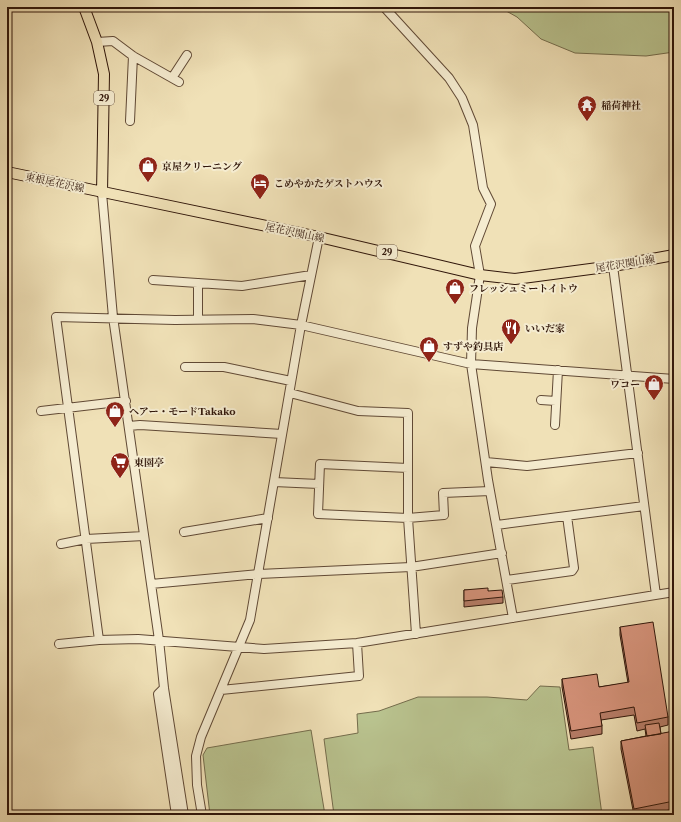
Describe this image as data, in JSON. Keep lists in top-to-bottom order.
{
  "streets": {
    "main road": ["29", "東根尾花沢線", "尾花沢関山線"]
  },
  "crossings": [
    ["29", "東根尾花沢線"],
    ["29", "尾花沢関山線"],
    ["東根尾花沢線", "尾花沢関山線"]
  ],
  "places": {
    "temple": ["稲荷神社"],
    "shop": [
      "京屋クリーニング",
      "フレッシュミートイトウ",
      "すずや釣具店",
      "ワコー",
      "ヘアー・モードTakako"
    ],
    "hotel": ["こめやかたゲストハウス"],
    "restaurant": ["いいだ家"],
    "supermarket": ["東園亭"]
  }
}
